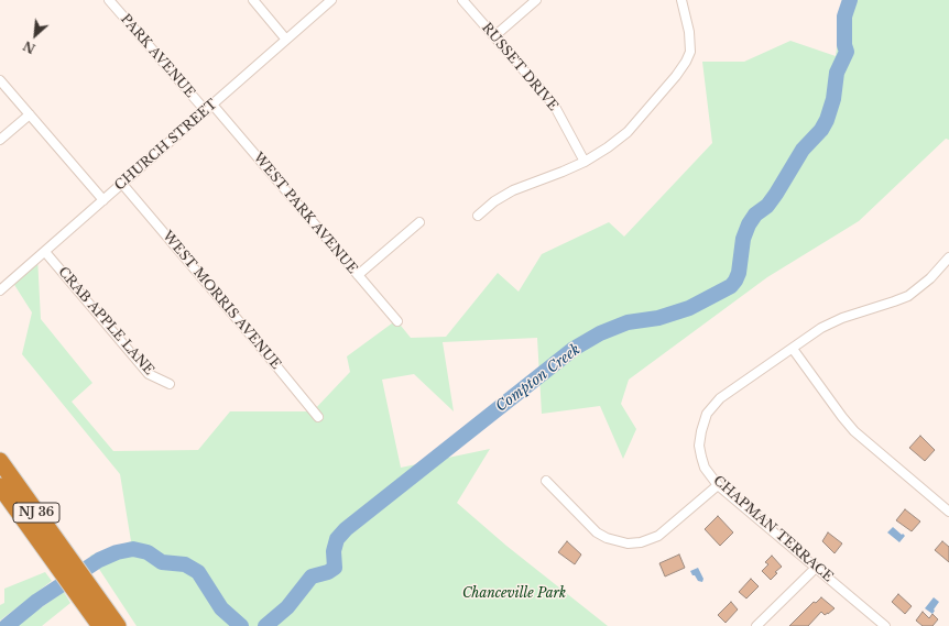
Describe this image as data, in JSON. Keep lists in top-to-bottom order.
{
  "streets": {
    "highway": ["NJ 36"],
    "street": [
      "PARK AVENUE",
      "RUSSET DRIVE",
      "CHURCH STREET",
      "WEST PARK AVENUE",
      "WEST MORRIS AVENUE",
      "CRAB APPLE LANE",
      "CHAPMAN TERRACE"
    ]
  },
  "crossings": [
    ["PARK AVENUE", "CHURCH STREET"],
    ["CHURCH STREET", "WEST PARK AVENUE"],
    ["CHURCH STREET", "WEST MORRIS AVENUE"],
    ["CHURCH STREET", "CRAB APPLE LANE"]
  ],
  "water": ["Compton Creek"],
  "parks": ["Chanceville Park"],
  "north": "bottom left"
}
